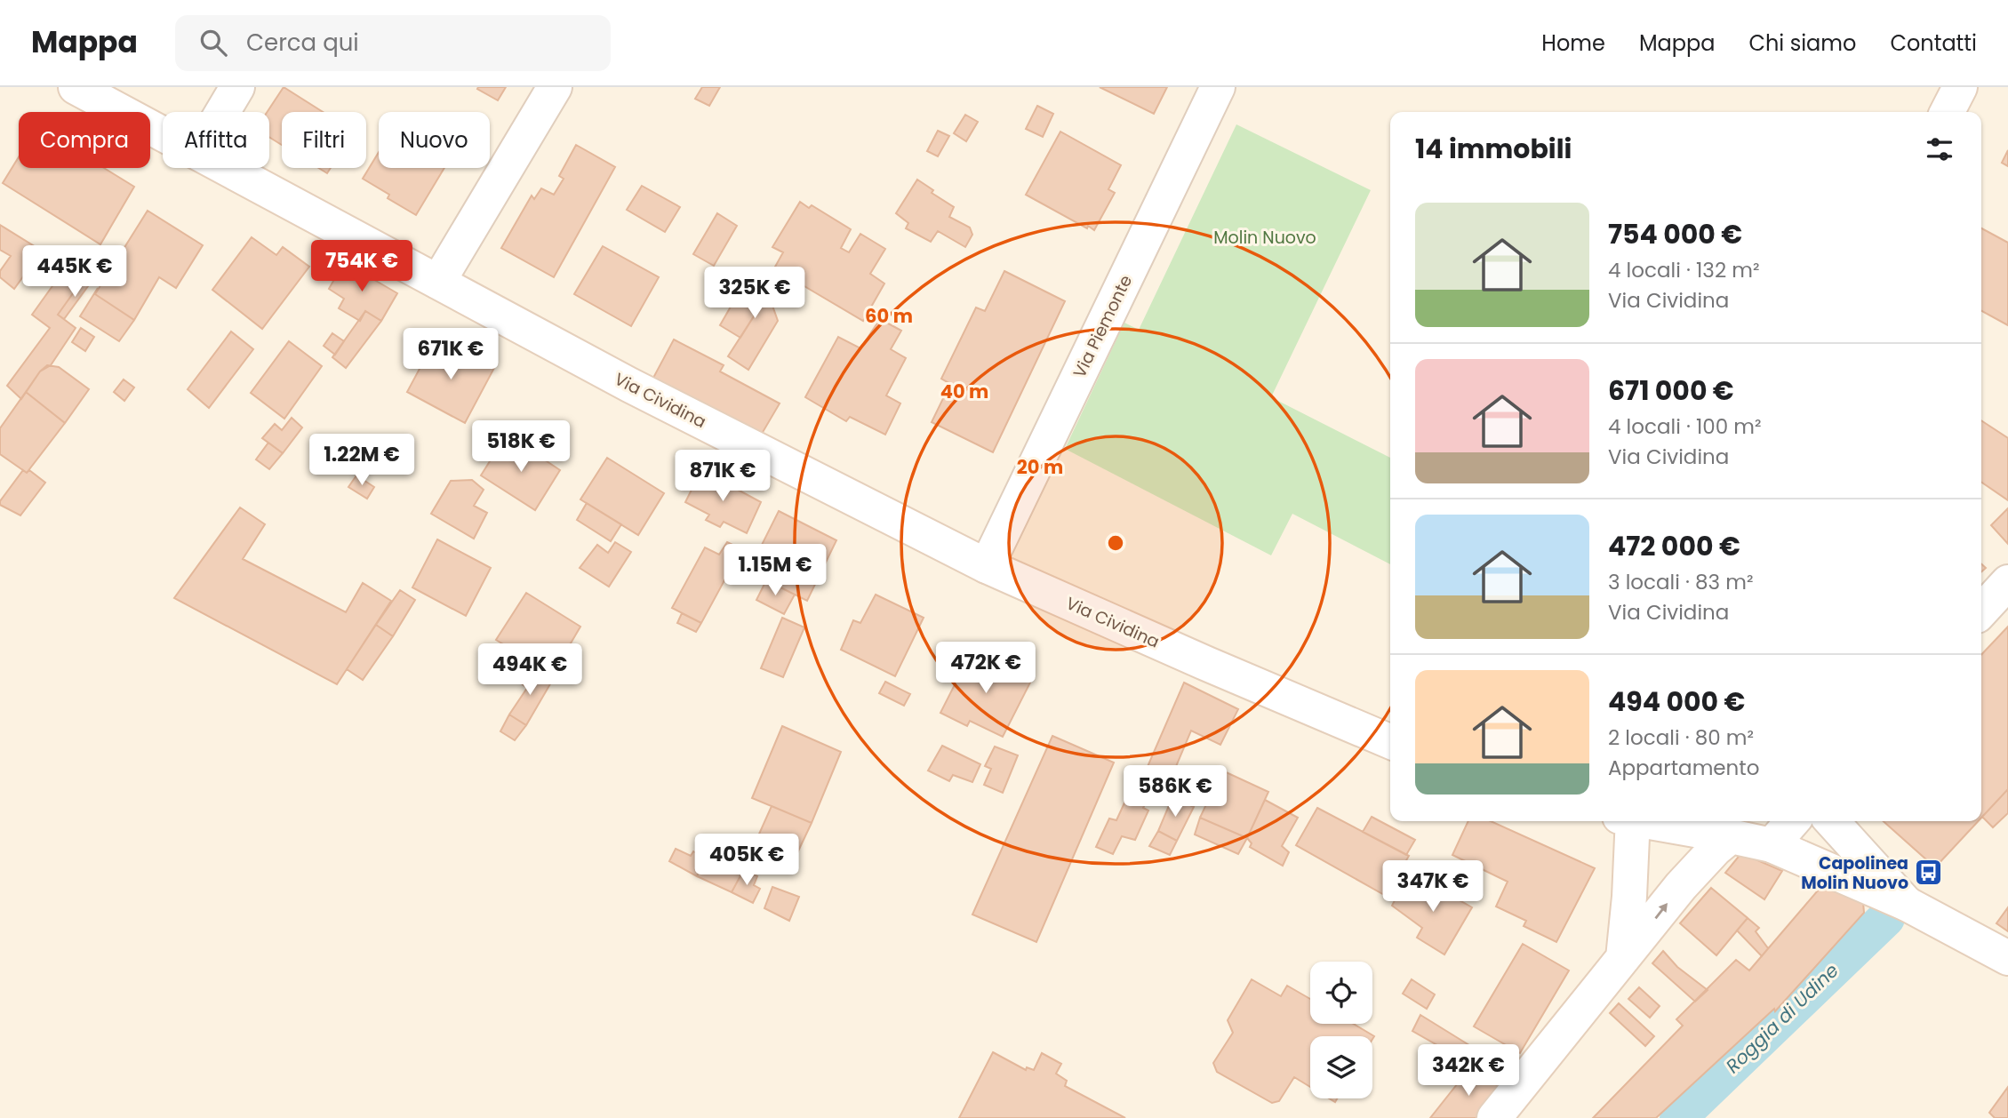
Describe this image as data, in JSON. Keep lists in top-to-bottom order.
{
  "streets": {
    "street": ["Via Piemonte", "Via Cividina"]
  },
  "crossings": [
    ["Via Piemonte", "Via Cividina"]
  ],
  "water": ["Roggia di Udine"],
  "parks": ["Molin Nuovo"],
  "places": {
    "bus stop": ["Capolinea Molin Nuovo"]
  },
  "page": {
    "header": "Mappa",
    "search": "Cerca qui",
    "nav": [
      "Home",
      "Mappa",
      "Chi siamo",
      "Contatti"
    ],
    "chip": [
      "Compra",
      "Affitta",
      "Filtri",
      "Nuovo"
    ],
    "heading": "14 immobili",
    "list": [
      {
        "name": "754 000 €",
        "note": "4 locali · 132 m² · Via Cividina"
      },
      {
        "name": "671 000 €",
        "note": "4 locali · 100 m² · Via Cividina"
      },
      {
        "name": "472 000 €",
        "note": "3 locali · 83 m² · Via Cividina"
      },
      {
        "name": "494 000 €",
        "note": "2 locali · 80 m² · Appartamento"
      }
    ],
    "price": [
      "754K €",
      "445K €",
      "325K €",
      "671K €",
      "518K €",
      "1.22M €",
      "871K €",
      "1.15M €",
      "472K €",
      "494K €",
      "586K €",
      "405K €",
      "347K €",
      "342K €"
    ]
  },
  "rings": ["60 m", "40 m", "20 m"]
}
